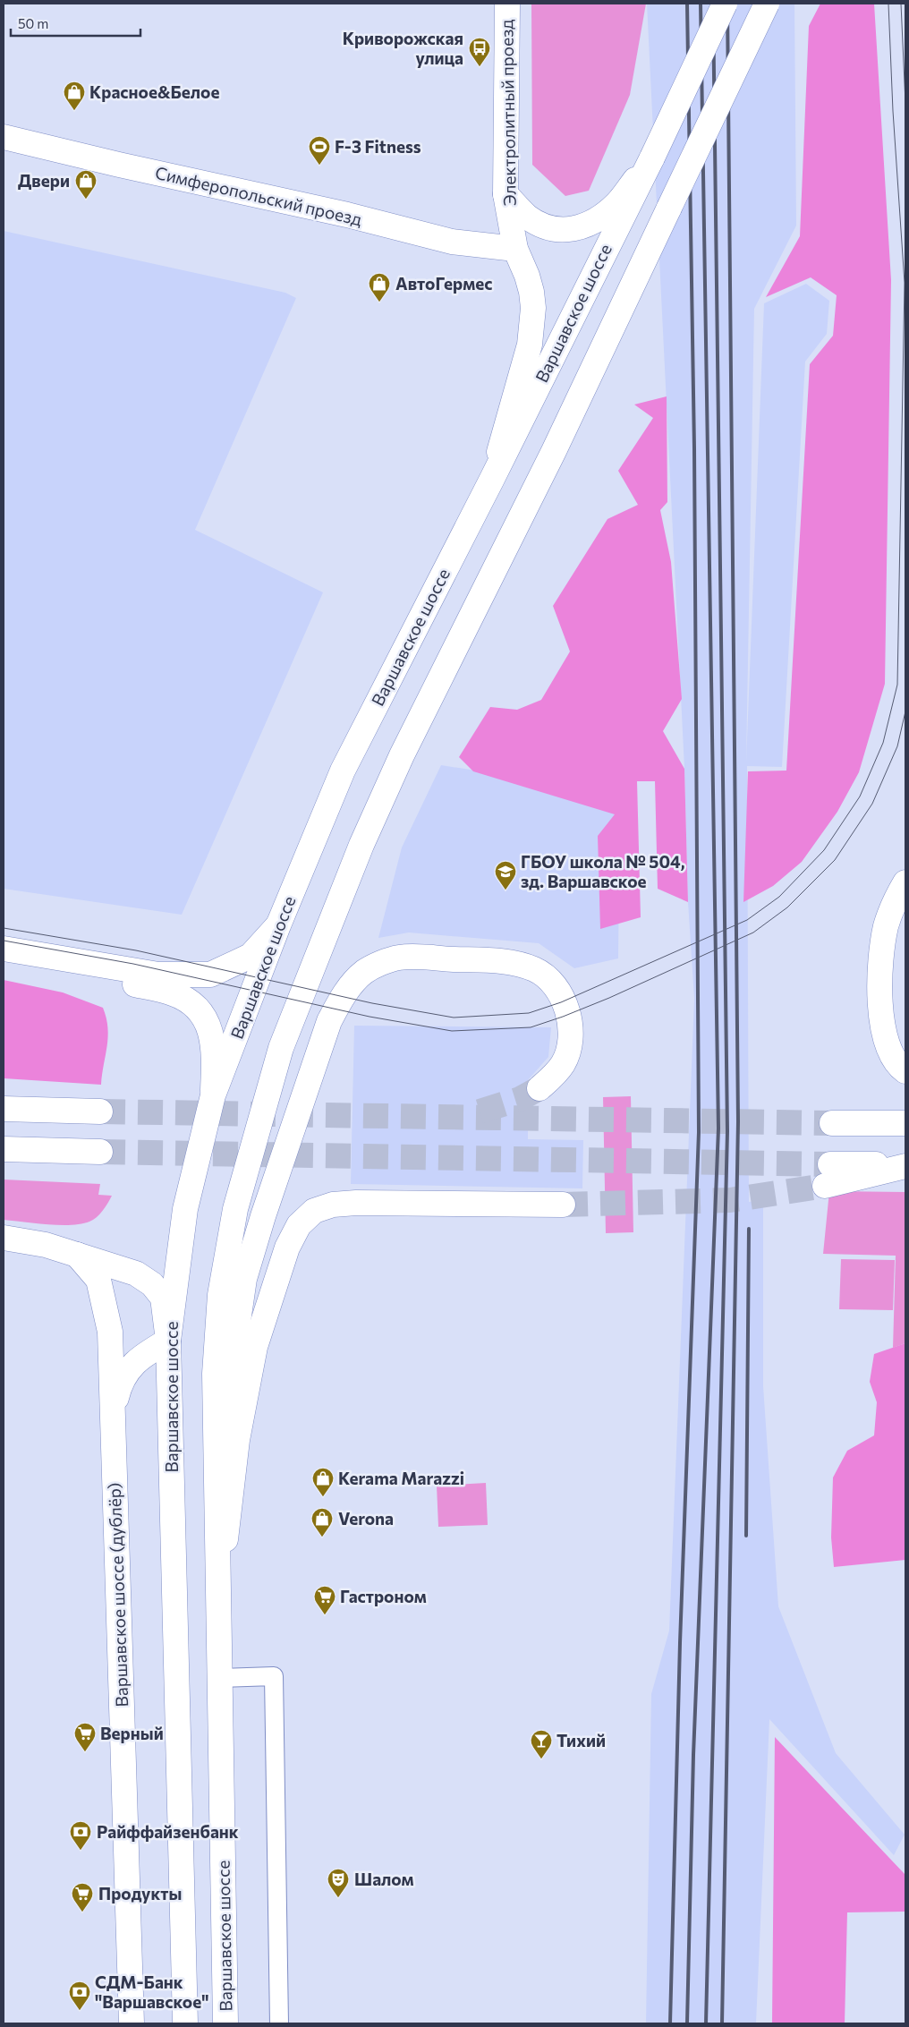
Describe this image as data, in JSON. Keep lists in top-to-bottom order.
{
  "streets": {
    "main road": [
      "Электролитный проезд",
      "Симферопольский проезд",
      "Варшавское шоссе",
      "Варшавское шоссе (дублёр)"
    ]
  },
  "crossings": [
    ["Электролитный проезд", "Симферопольский проезд"],
    ["Электролитный проезд", "Варшавское шоссе"],
    ["Варшавское шоссе", "Варшавское шоссе (дублёр)"]
  ],
  "places": {
    "bus stop": ["Криворожская улица"],
    "shop": [
      "Красное&Белое",
      "Двери",
      "АвтоГермес",
      "Kerama Marazzi",
      "Verona"
    ],
    "sports": ["F-3 Fitness"],
    "school or university": ["ГБОУ школа № 504, зд. Варшавское"],
    "supermarket": ["Гастроном", "Верный", "Продукты"],
    "bar": ["Тихий"],
    "bank": ["Райффайзенбанк", "СДМ-Банк \"Варшавское\""],
    "theatre": ["Шалом"]
  },
  "scale_bar": "50 m"
}
